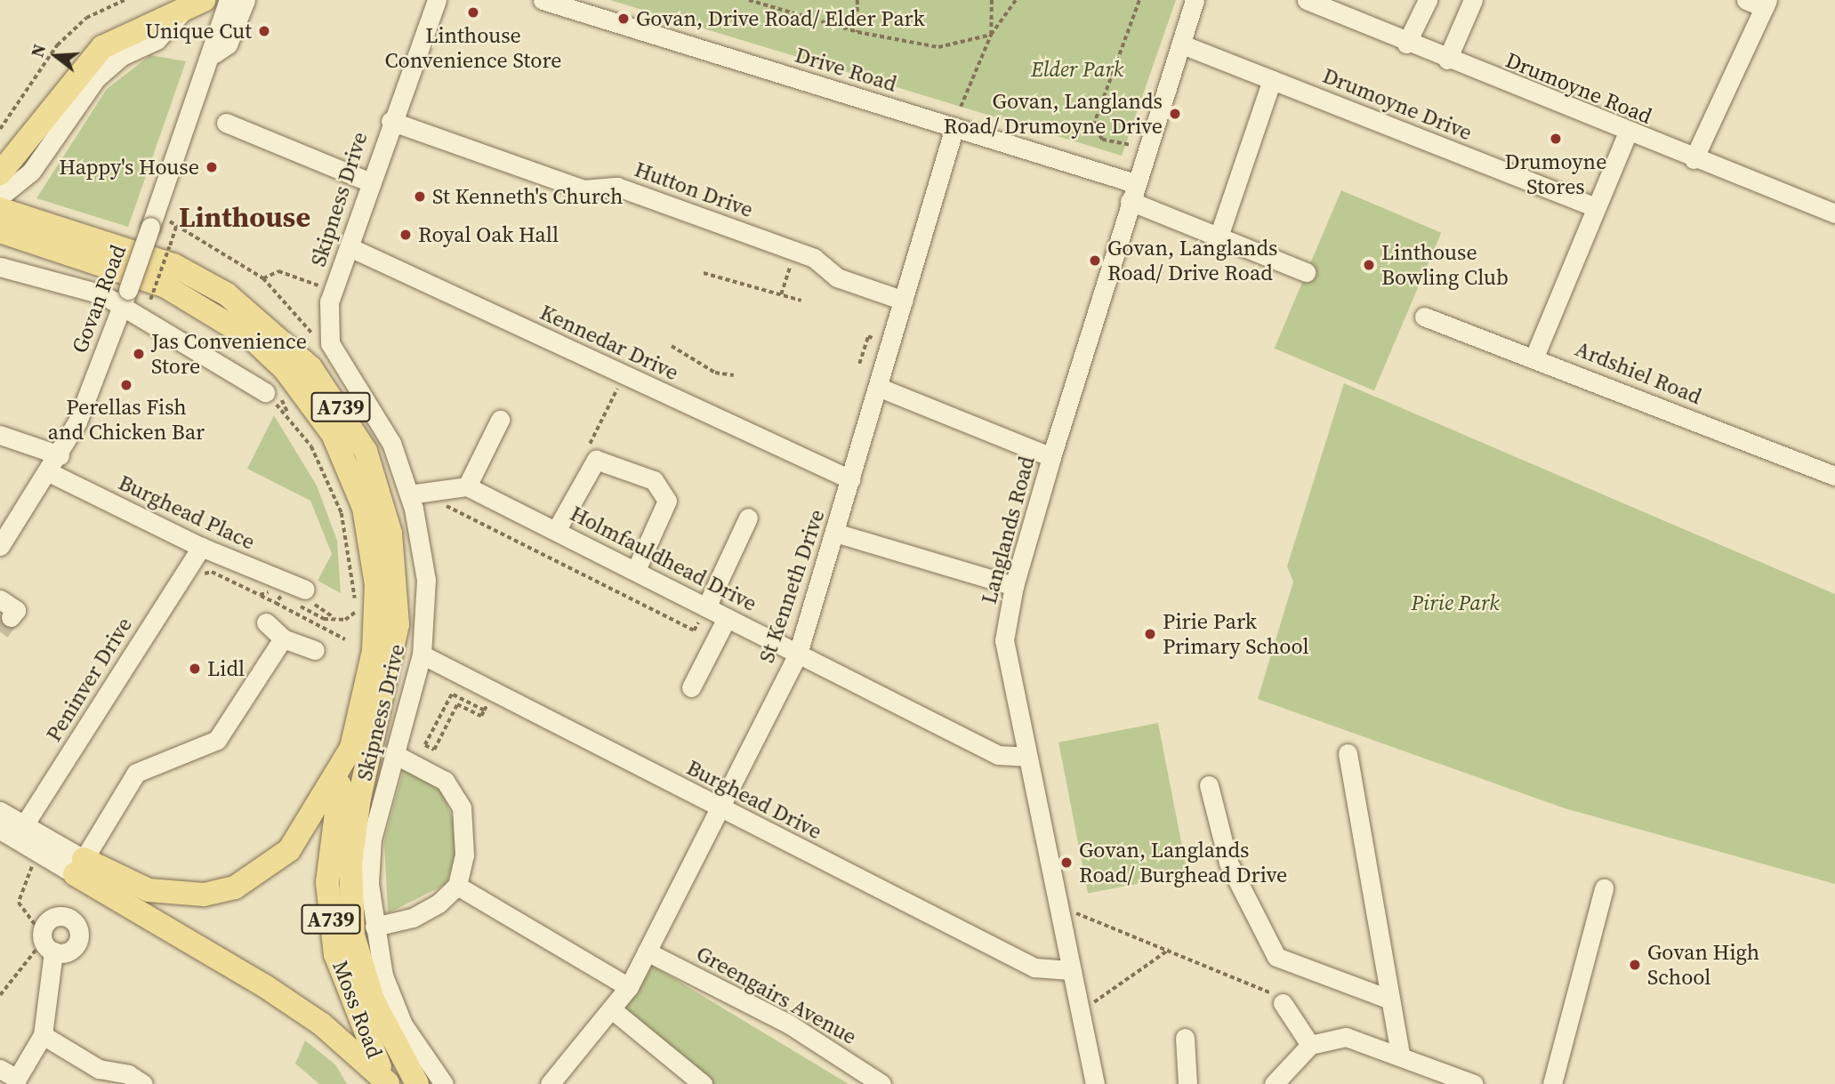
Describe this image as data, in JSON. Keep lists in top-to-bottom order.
{
  "streets": {
    "main road": ["A739", "Moss Road"],
    "street": [
      "Drive Road",
      "Drumoyne Road",
      "Drumoyne Drive",
      "Hutton Drive",
      "Skipness Drive",
      "Govan Road",
      "Kennedar Drive",
      "Ardshiel Road",
      "Burghead Place",
      "Langlands Road",
      "Holmfauldhead Drive",
      "St Kenneth Drive",
      "Peninver Drive",
      "Burghead Drive",
      "Greengairs Avenue"
    ]
  },
  "crossings": [
    ["Drive Road", "Langlands Road"],
    ["Drive Road", "St Kenneth Drive"],
    ["Drumoyne Drive", "Langlands Road"],
    ["Hutton Drive", "Skipness Drive"],
    ["Hutton Drive", "St Kenneth Drive"],
    ["Skipness Drive", "Kennedar Drive"],
    ["Skipness Drive", "Burghead Drive"],
    ["Govan Road", "Burghead Place"],
    ["Kennedar Drive", "St Kenneth Drive"],
    ["A739", "Moss Road"],
    ["Burghead Place", "Peninver Drive"],
    ["Langlands Road", "Holmfauldhead Drive"],
    ["Langlands Road", "Burghead Drive"],
    ["Holmfauldhead Drive", "St Kenneth Drive"],
    ["St Kenneth Drive", "Burghead Drive"],
    ["St Kenneth Drive", "Greengairs Avenue"]
  ],
  "districts": ["Linthouse"],
  "parks": ["Elder Park", "Pirie Park"],
  "places": [
    "Linthouse Convenience Store",
    "Govan, Drive Road/ Elder Park",
    "Unique Cut",
    "Govan, Langlands Road/ Drumoyne Drive",
    "Drumoyne Stores",
    "Happy's House",
    "St Kenneth's Church",
    "Royal Oak Hall",
    "Govan, Langlands Road/ Drive Road",
    "Linthouse Bowling Club",
    "Jas Convenience Store",
    "Perellas Fish and Chicken Bar",
    "Pirie Park Primary School",
    "Lidl",
    "Govan, Langlands Road/ Burghead Drive",
    "Govan High School"
  ],
  "north": "left"
}
